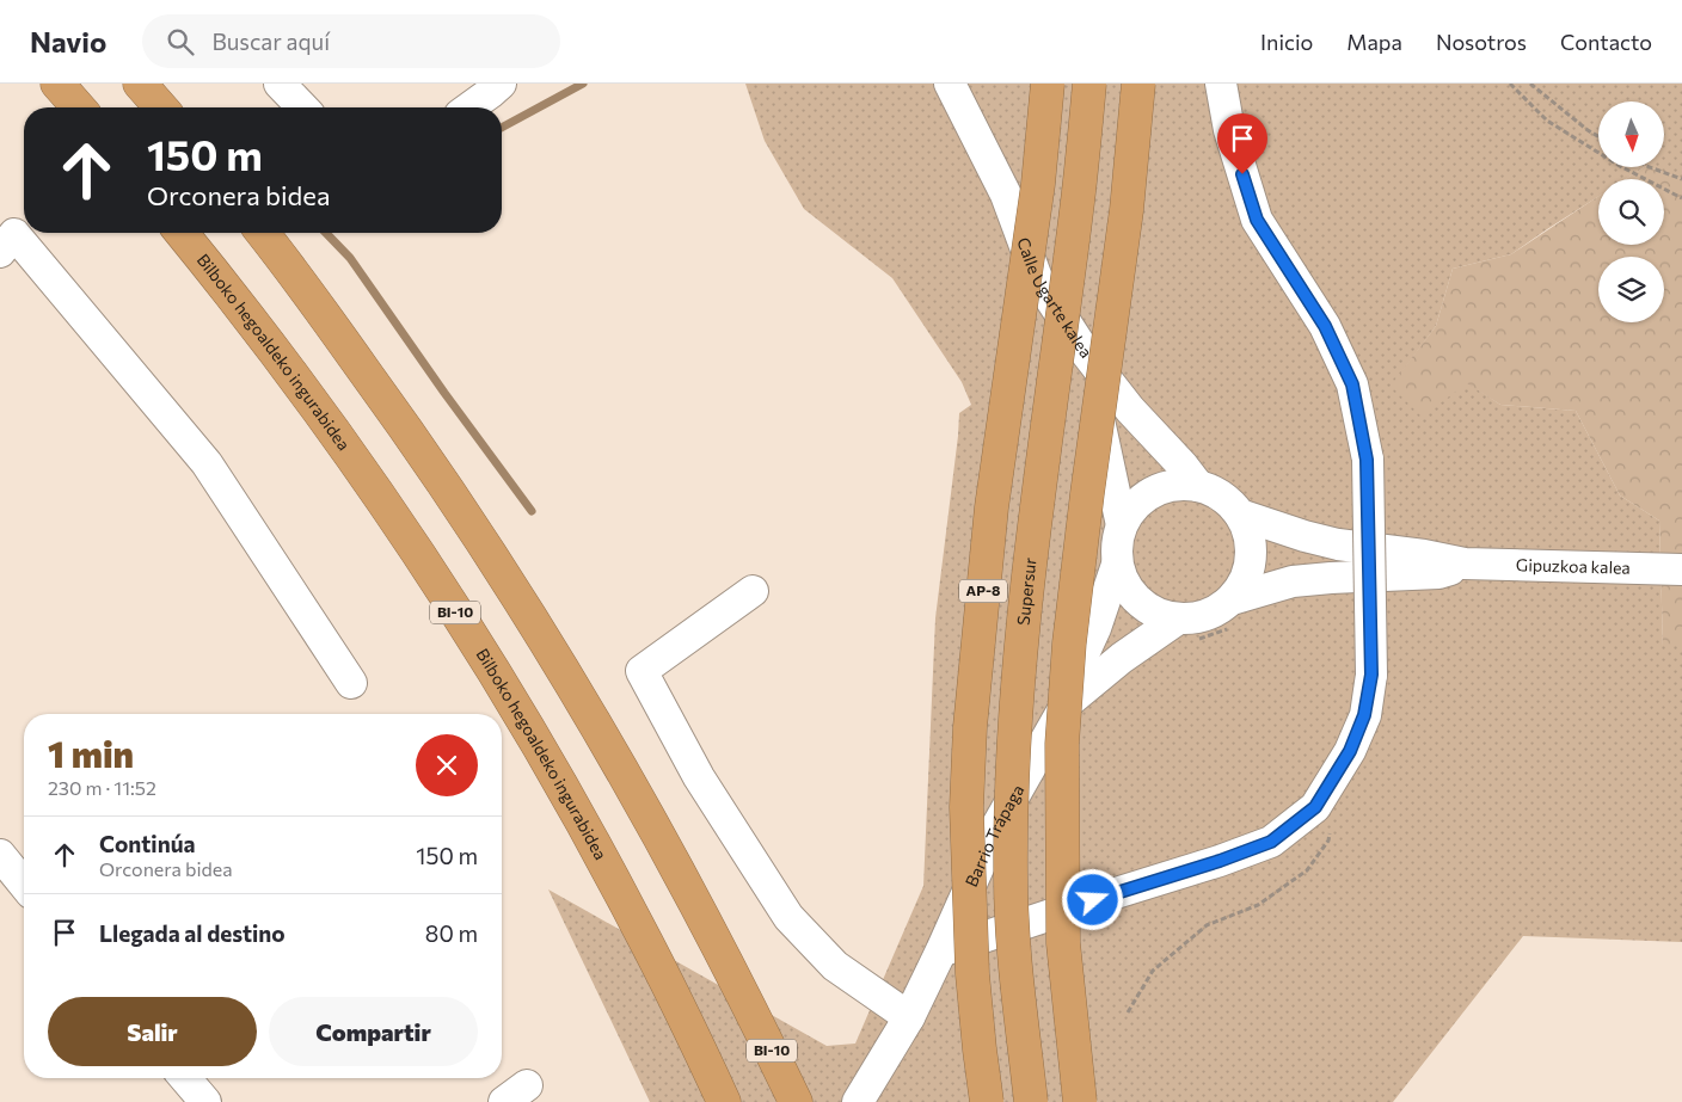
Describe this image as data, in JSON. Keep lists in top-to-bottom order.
{
  "streets": {
    "highway": [
      "Bilboko hegoaldeko ingurabidea",
      "AP-8",
      "Supersur",
      "BI-10"
    ],
    "street": ["Calle Ugarte kalea", "Gipuzkoa kalea", "Barrio Trápaga"]
  },
  "crossings": [
    ["Calle Ugarte kalea", "Barrio Trápaga"]
  ],
  "north": "bottom",
  "page": {
    "header": "Navio",
    "search": "Buscar aquí",
    "nav": [
      "Inicio",
      "Mapa",
      "Nosotros",
      "Contacto"
    ],
    "turn": ["150 m", "Orconera bidea"],
    "heading": ["1 min", "230 m · 11:52"],
    "list": [
      {
        "name": "Continúa",
        "note": "Orconera bidea",
        "value": "150 m"
      },
      {
        "name": "Llegada al destino",
        "value": "80 m"
      }
    ],
    "buttons": ["Salir", "Compartir"]
  }
}
